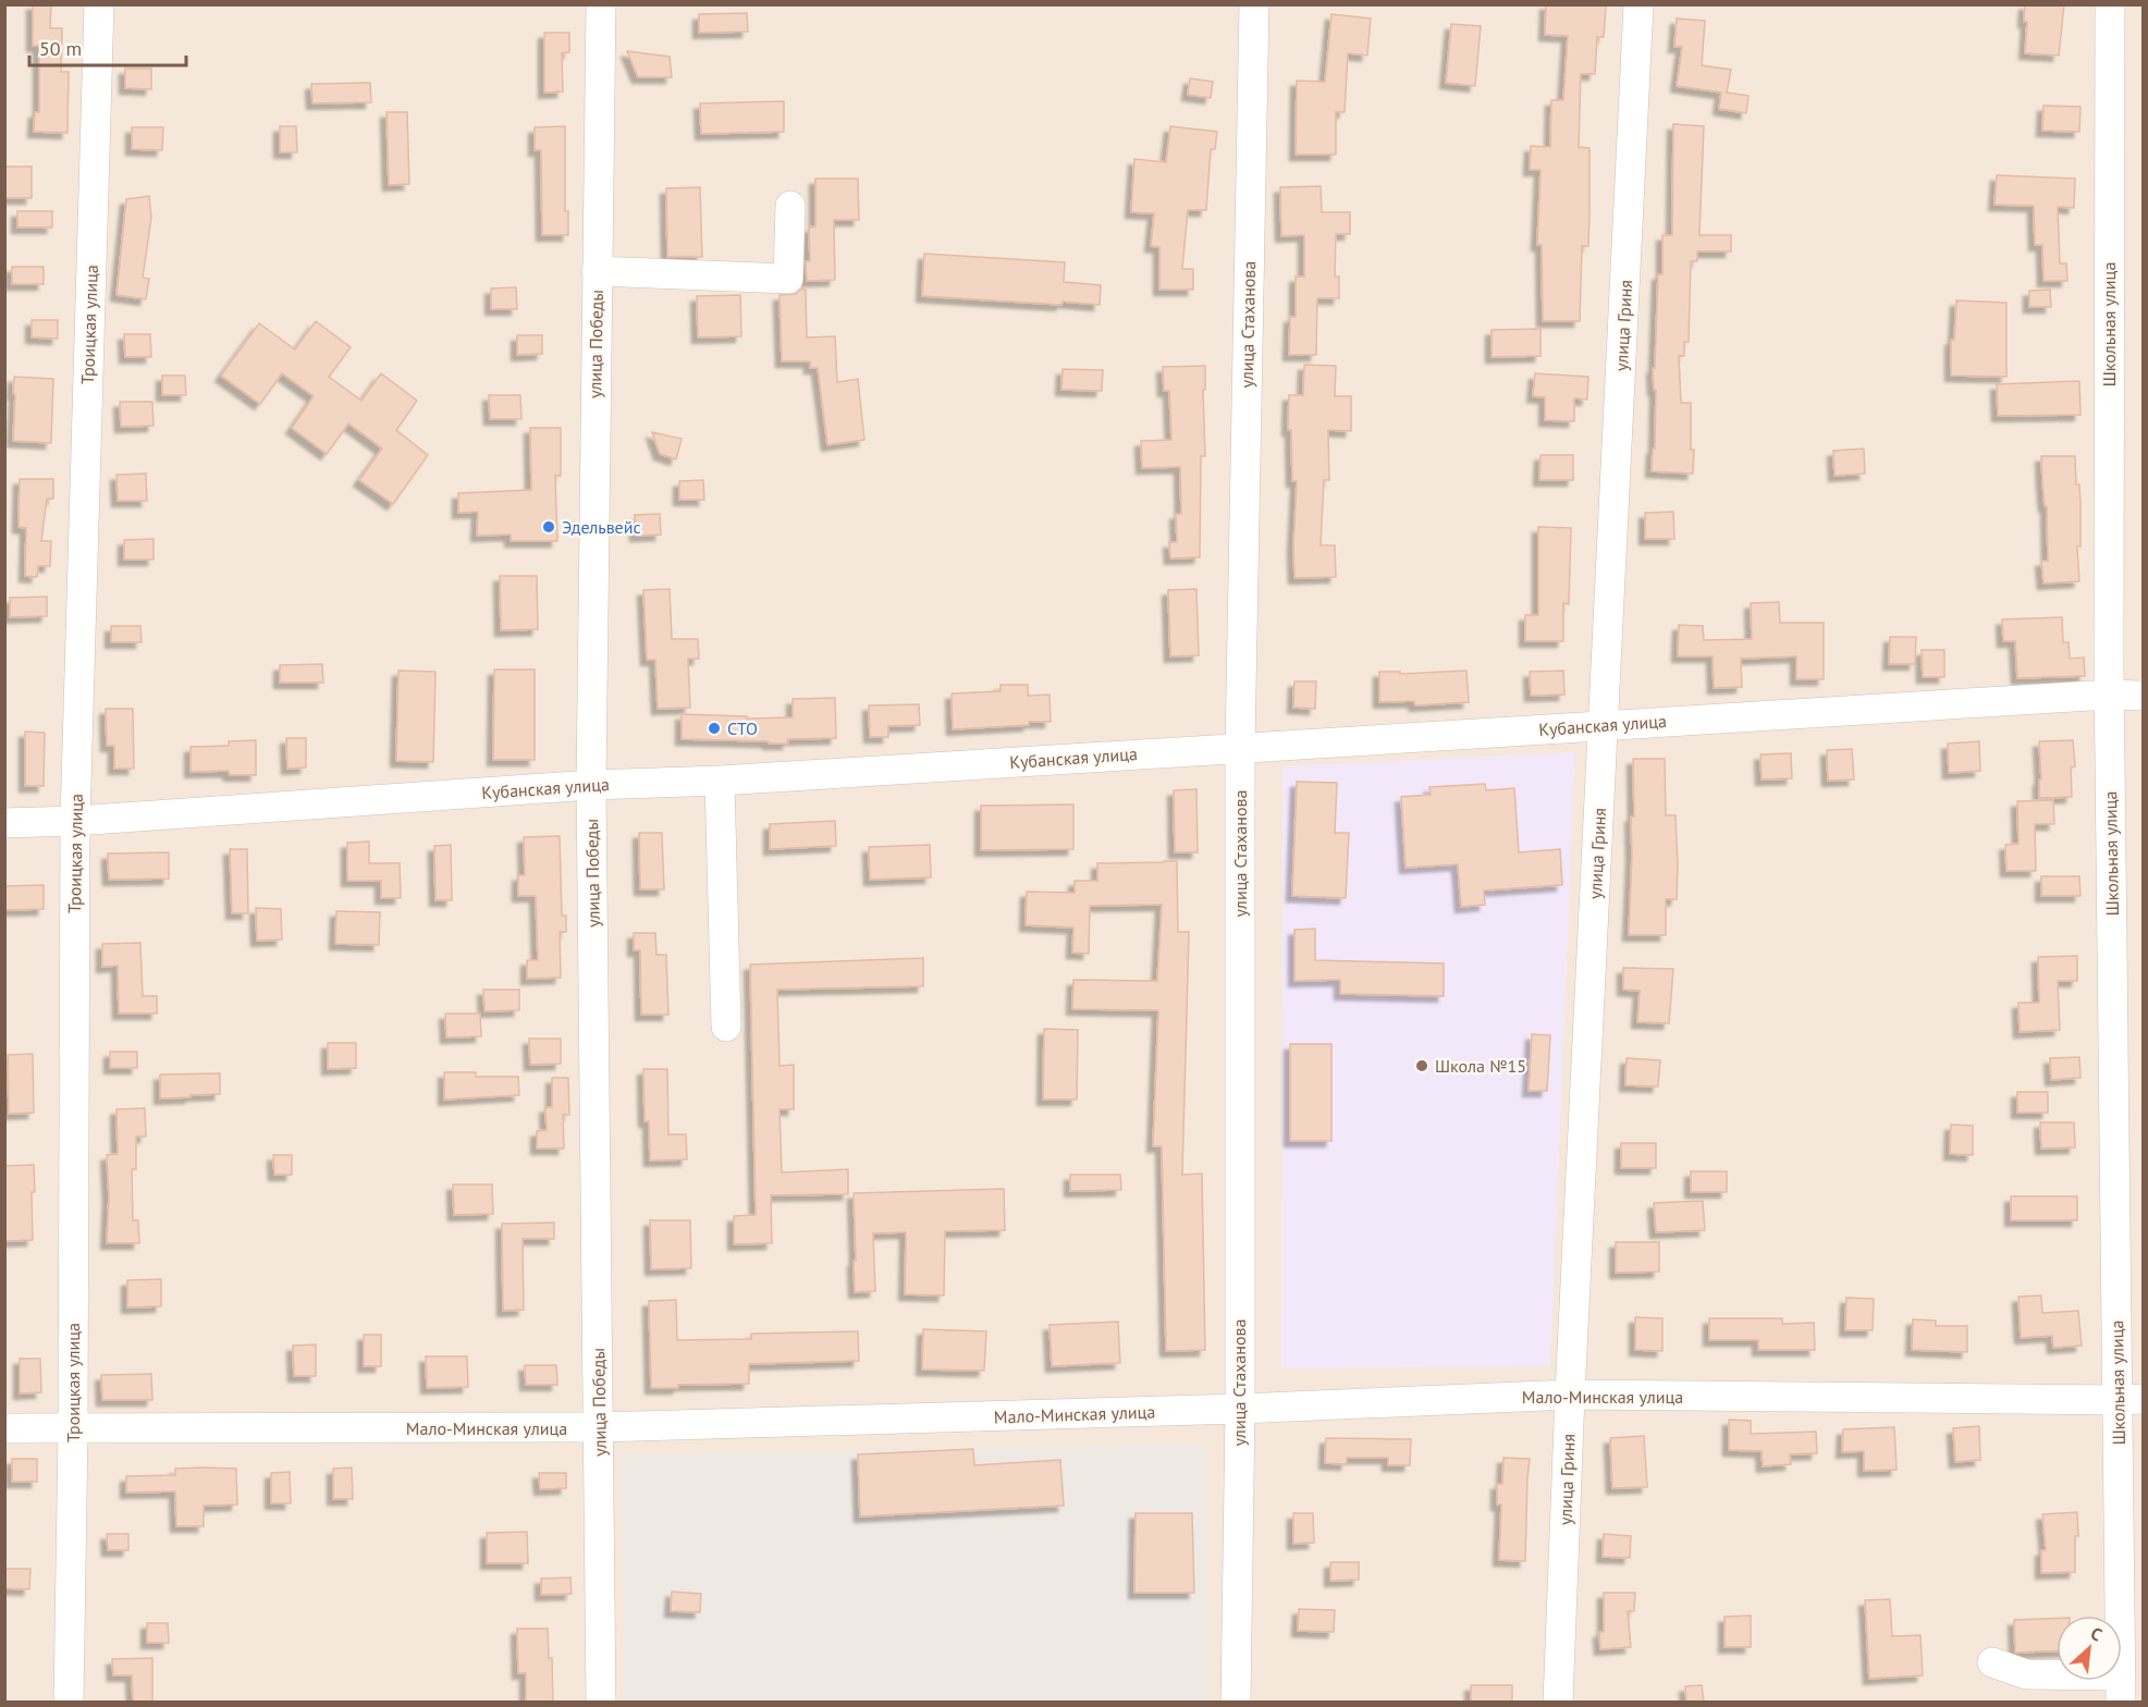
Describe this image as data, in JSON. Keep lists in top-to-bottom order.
{
  "streets": {
    "street": [
      "Троицкая улица",
      "улица Стаханова",
      "Школьная улица",
      "улица Гриня",
      "улица Победы",
      "Кубанская улица",
      "Мало-Минская улица"
    ]
  },
  "crossings": [
    ["Троицкая улица", "Кубанская улица"],
    ["Троицкая улица", "Мало-Минская улица"],
    ["улица Стаханова", "Кубанская улица"],
    ["улица Стаханова", "Мало-Минская улица"],
    ["Школьная улица", "Кубанская улица"],
    ["Школьная улица", "Мало-Минская улица"],
    ["улица Гриня", "Кубанская улица"],
    ["улица Гриня", "Мало-Минская улица"],
    ["улица Победы", "Кубанская улица"],
    ["улица Победы", "Мало-Минская улица"]
  ],
  "places": ["Эдельвейс", "СТО", "Школа №15"],
  "scale_bar": "50 m",
  "north": "top right"
}
